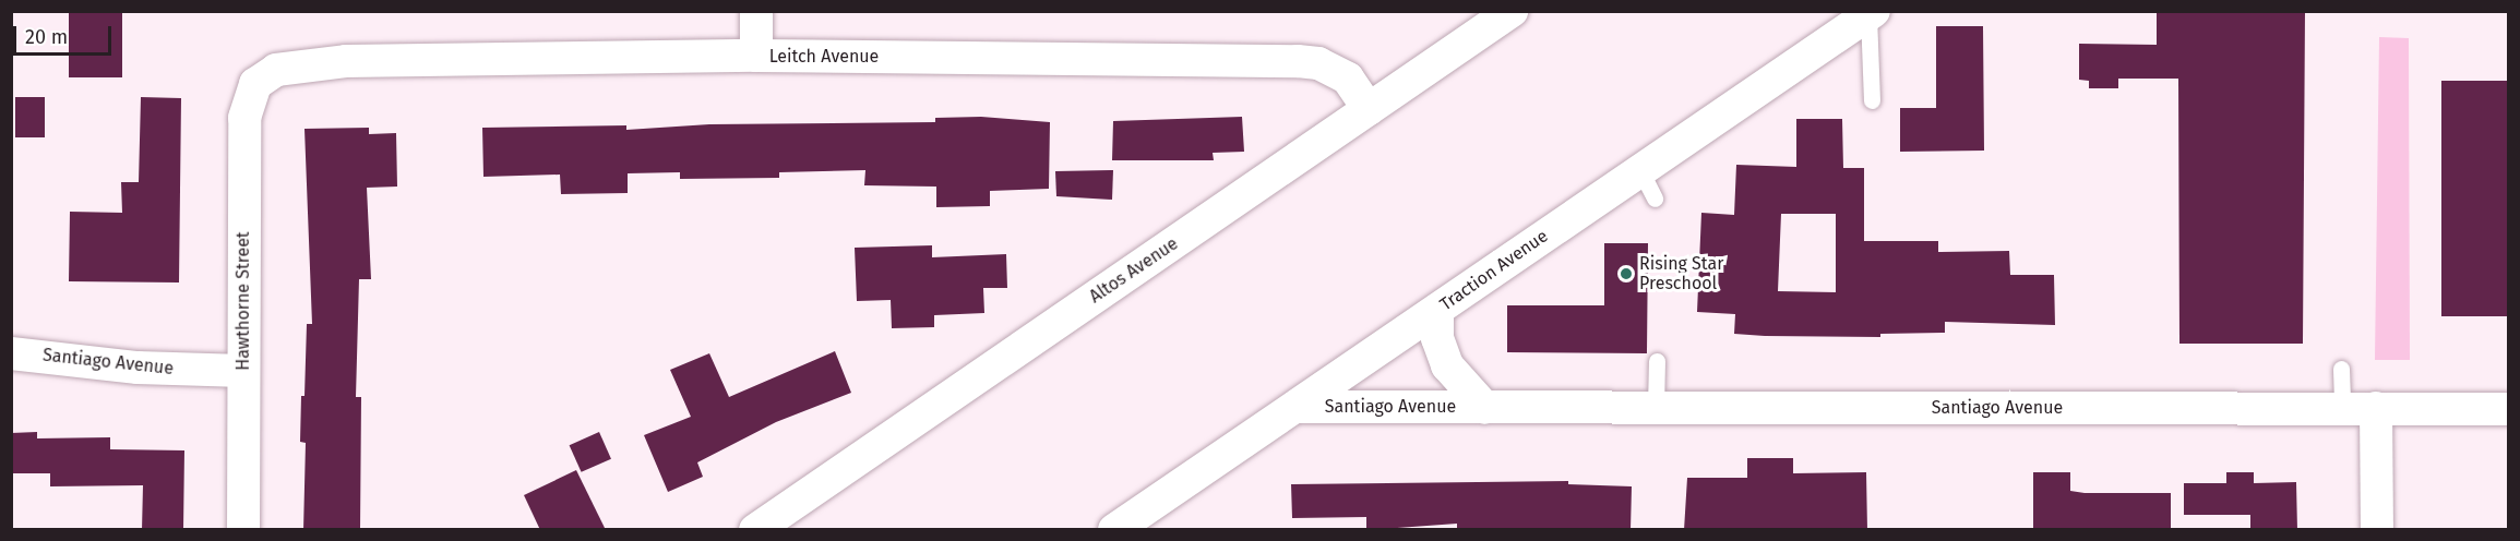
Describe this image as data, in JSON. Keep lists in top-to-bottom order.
{
  "streets": {
    "street": [
      "Leitch Avenue",
      "Altos Avenue",
      "Traction Avenue",
      "Hawthorne Street",
      "Santiago Avenue"
    ]
  },
  "crossings": [
    ["Leitch Avenue", "Altos Avenue"],
    ["Leitch Avenue", "Hawthorne Street"],
    ["Traction Avenue", "Santiago Avenue"],
    ["Hawthorne Street", "Santiago Avenue"]
  ],
  "places": ["Rising Star Preschool"],
  "scale_bar": "20 m"
}
